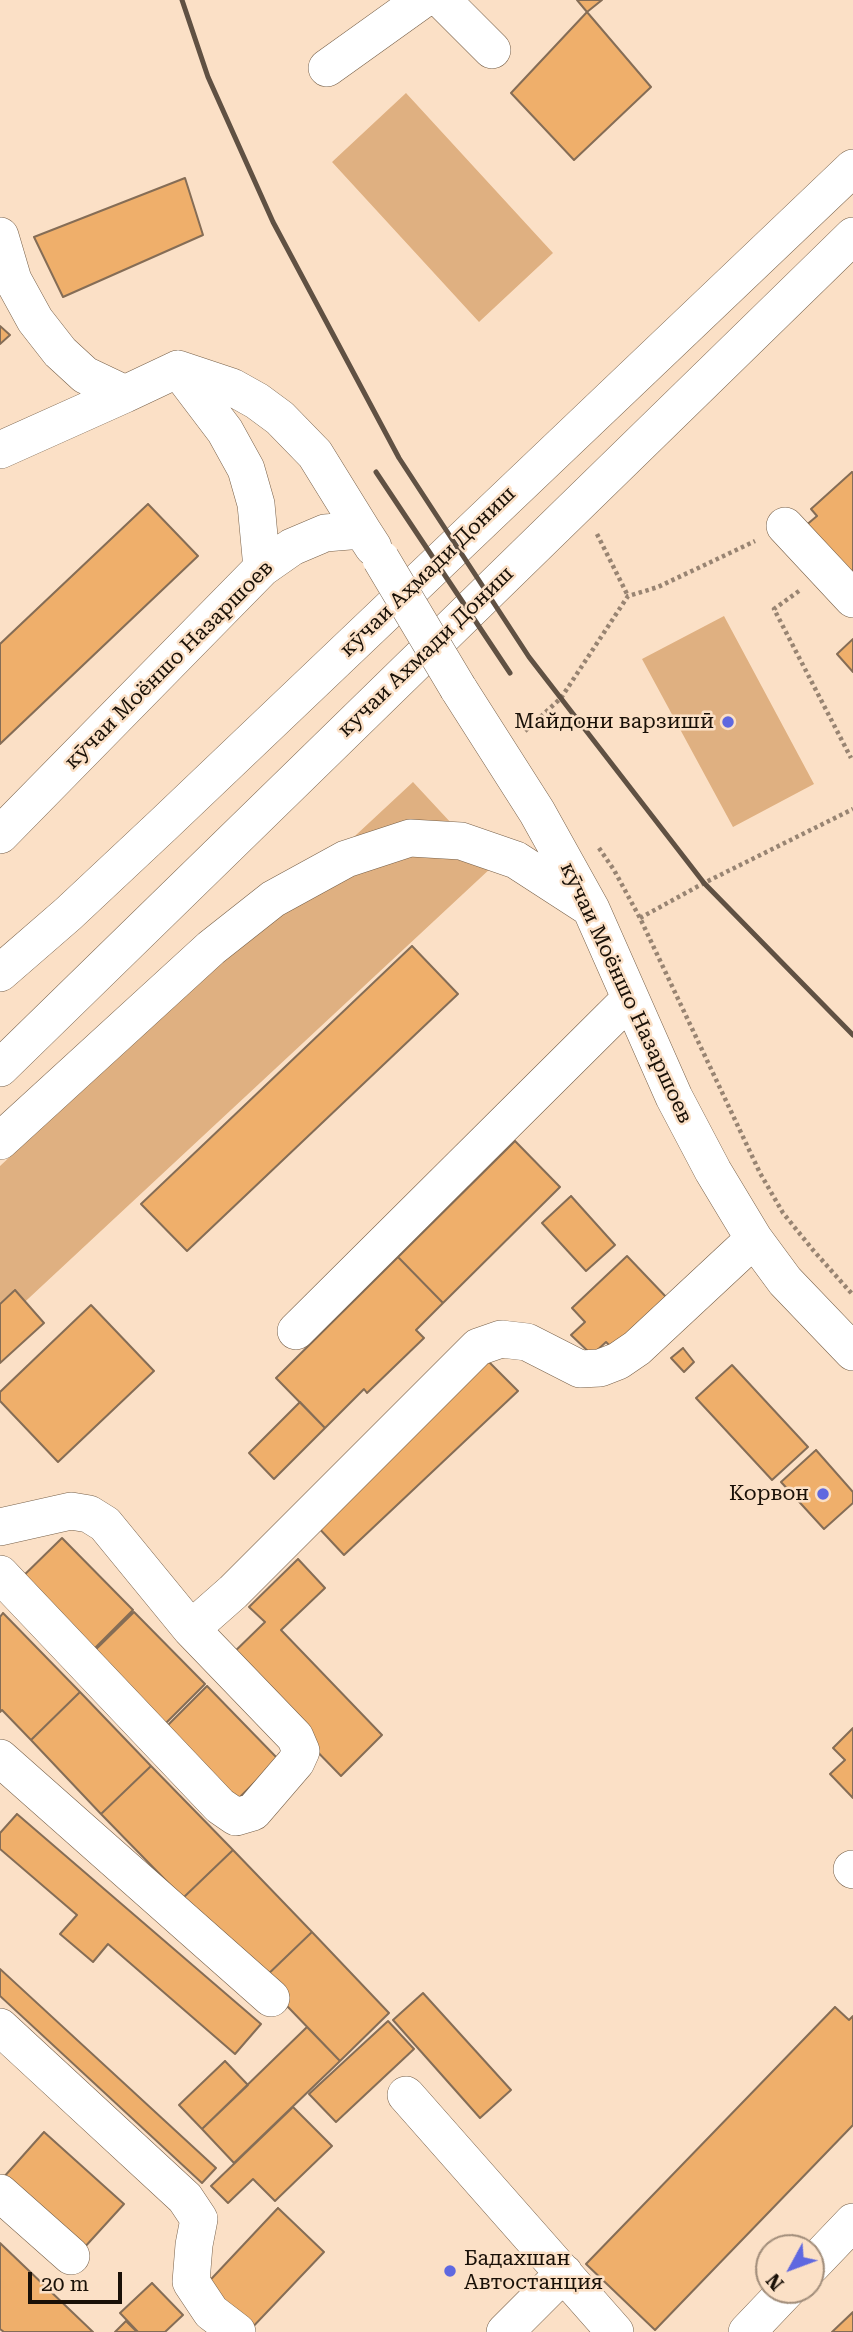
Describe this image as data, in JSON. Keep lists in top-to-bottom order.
{
  "streets": {
    "street": ["кӯчаи Аҳмади Дониш", "кучаи Ахмади Дониш", "кӯчаи Моёншо Назаршоев"]
  },
  "places": ["Майдони варзишӣ", "Корвон", "Бадахшан Автостанция"],
  "scale_bar": "20 m",
  "north": "bottom left"
}
